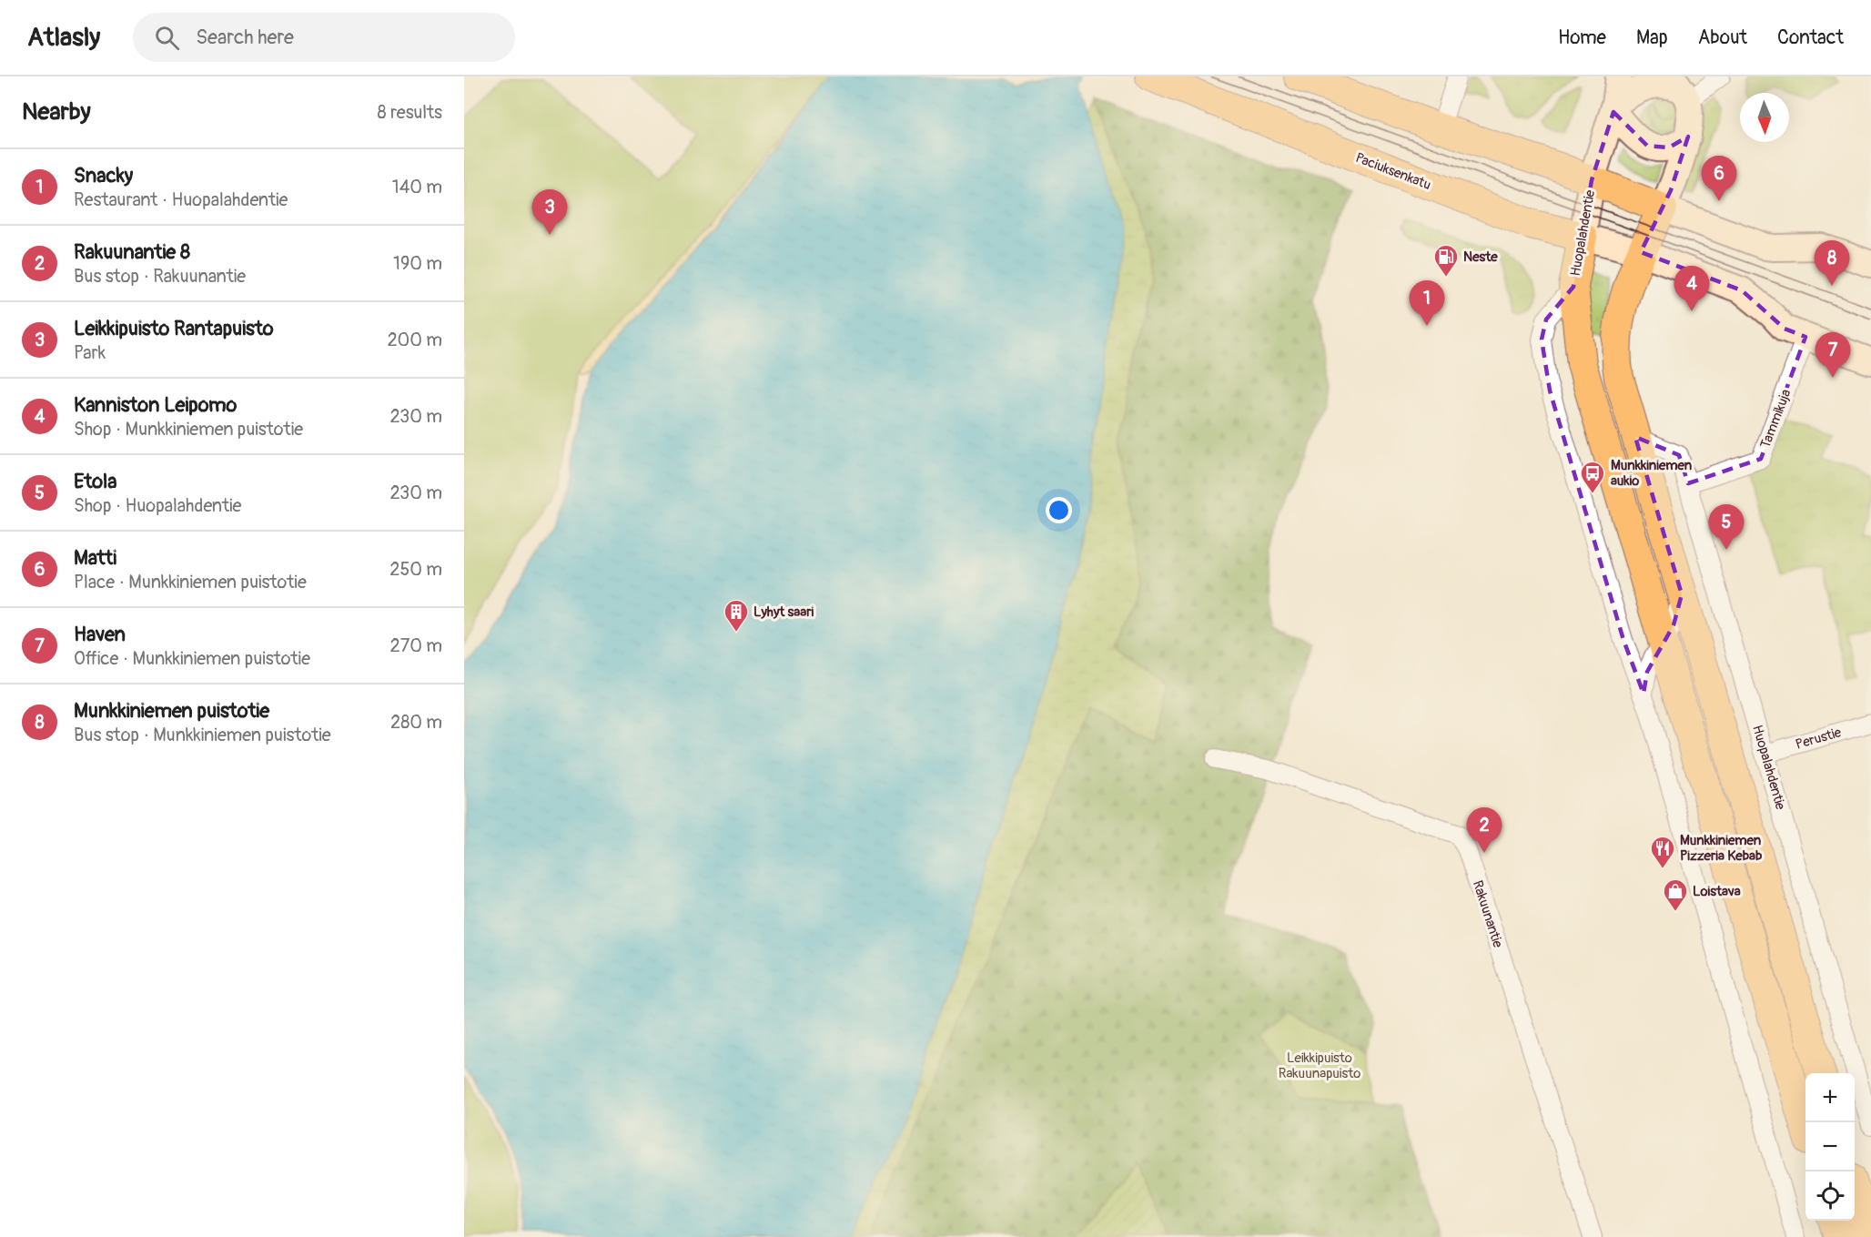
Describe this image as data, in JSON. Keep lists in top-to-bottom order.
{
  "streets": {
    "main road": ["Paciuksenkatu", "Huopalahdentie"],
    "street": ["Tammikuja", "Perustie", "Rakuunantie"]
  },
  "crossings": [
    ["Paciuksenkatu", "Huopalahdentie"],
    ["Paciuksenkatu", "Tammikuja"],
    ["Huopalahdentie", "Tammikuja"],
    ["Huopalahdentie", "Perustie"]
  ],
  "parks": ["Leikkipuisto Rakuunapuisto"],
  "places": {
    "fuel station": ["Neste"],
    "bus stop": ["Munkkiniemen aukio"],
    "building": ["Lyhyt saari"],
    "restaurant": ["Munkkiniemen Pizzeria Kebab"],
    "shop": ["Loistava"]
  },
  "north": "bottom",
  "page": {
    "header": "Atlasly",
    "search": "Search here",
    "nav": [
      "Home",
      "Map",
      "About",
      "Contact"
    ],
    "heading": ["Nearby", "8 results"],
    "list": [
      {
        "mark": "1",
        "name": "Snacky",
        "note": "Restaurant · Huopalahdentie",
        "value": "140 m"
      },
      {
        "mark": "2",
        "name": "Rakuunantie 8",
        "note": "Bus stop · Rakuunantie",
        "value": "190 m"
      },
      {
        "mark": "3",
        "name": "Leikkipuisto Rantapuisto",
        "note": "Park",
        "value": "200 m"
      },
      {
        "mark": "4",
        "name": "Kanniston Leipomo",
        "note": "Shop · Munkkiniemen puistotie",
        "value": "230 m"
      },
      {
        "mark": "5",
        "name": "Etola",
        "note": "Shop · Huopalahdentie",
        "value": "230 m"
      },
      {
        "mark": "6",
        "name": "Matti",
        "note": "Place · Munkkiniemen puistotie",
        "value": "250 m"
      },
      {
        "mark": "7",
        "name": "Haven",
        "note": "Office · Munkkiniemen puistotie",
        "value": "270 m"
      },
      {
        "mark": "8",
        "name": "Munkkiniemen puistotie",
        "note": "Bus stop · Munkkiniemen puistotie",
        "value": "280 m"
      }
    ],
    "pins": [
      "6",
      "3",
      "8",
      "4",
      "1",
      "7",
      "5",
      "2"
    ],
    "map_buttons": ["+", "−"]
  }
}
